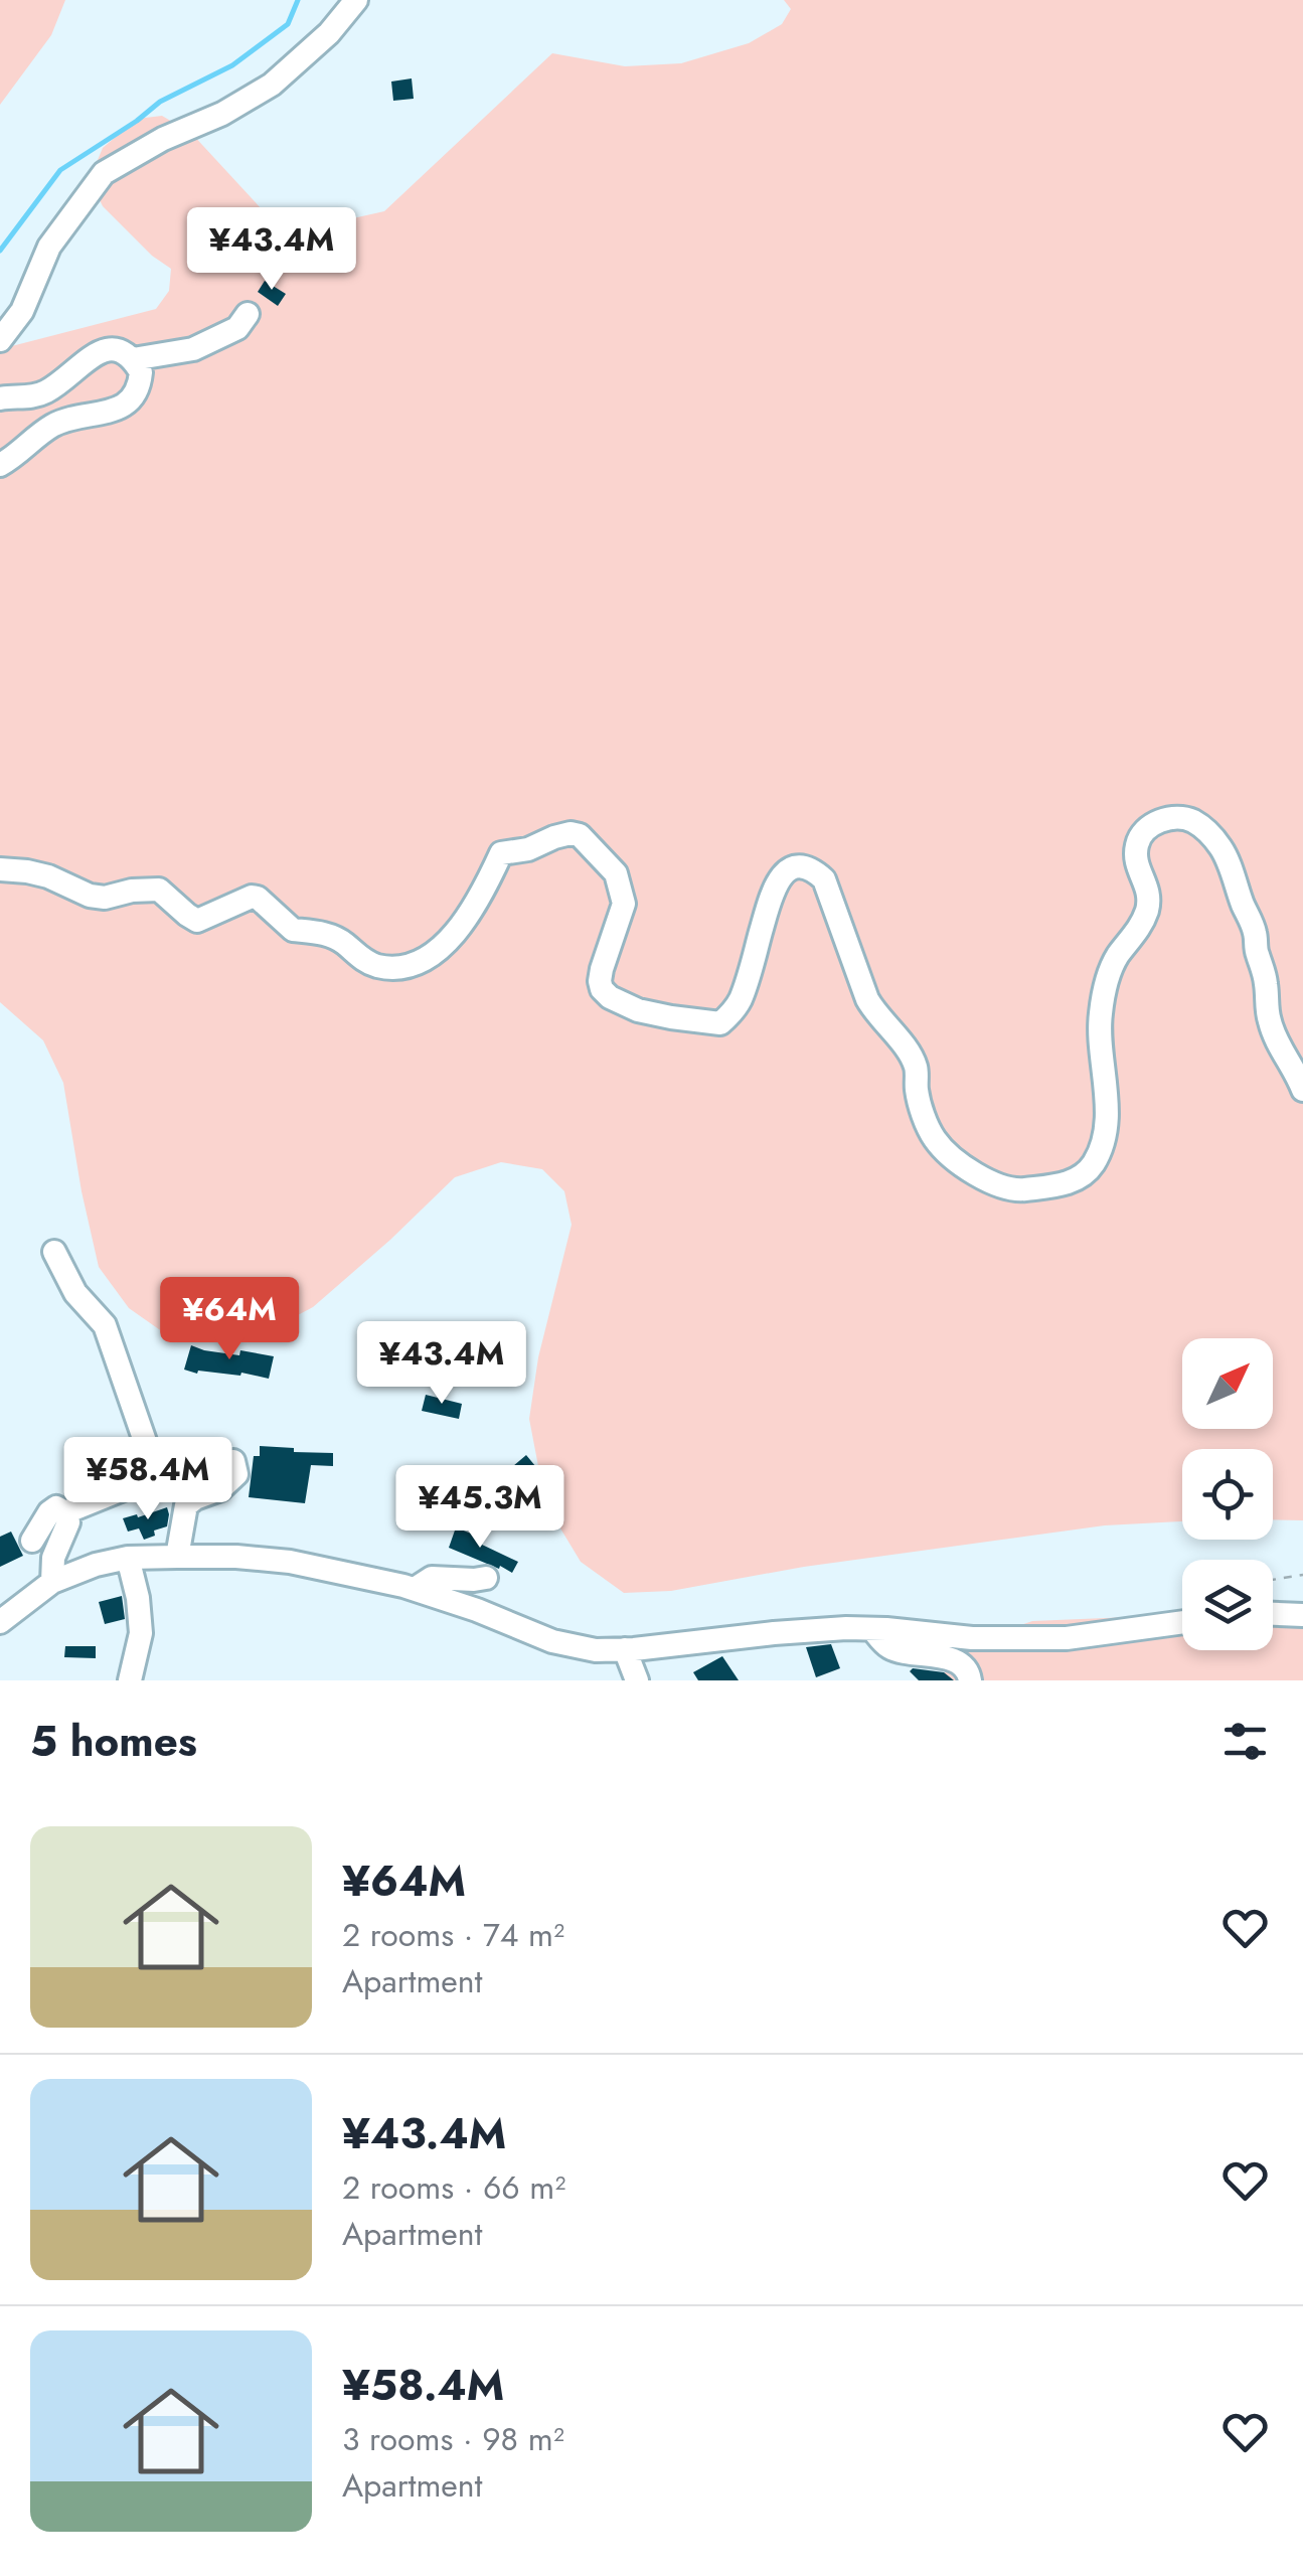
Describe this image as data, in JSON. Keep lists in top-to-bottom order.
{
  "north": "top right",
  "page": {
    "price": [
      "¥43.4M",
      "¥64M",
      "¥43.4M",
      "¥58.4M",
      "¥45.3M"
    ],
    "heading": "5 homes",
    "list": [
      {
        "name": "¥64M",
        "note": "2 rooms · 74 m² · Apartment"
      },
      {
        "name": "¥43.4M",
        "note": "2 rooms · 66 m² · Apartment"
      },
      {
        "name": "¥58.4M",
        "note": "3 rooms · 98 m² · Apartment"
      }
    ]
  }
}
